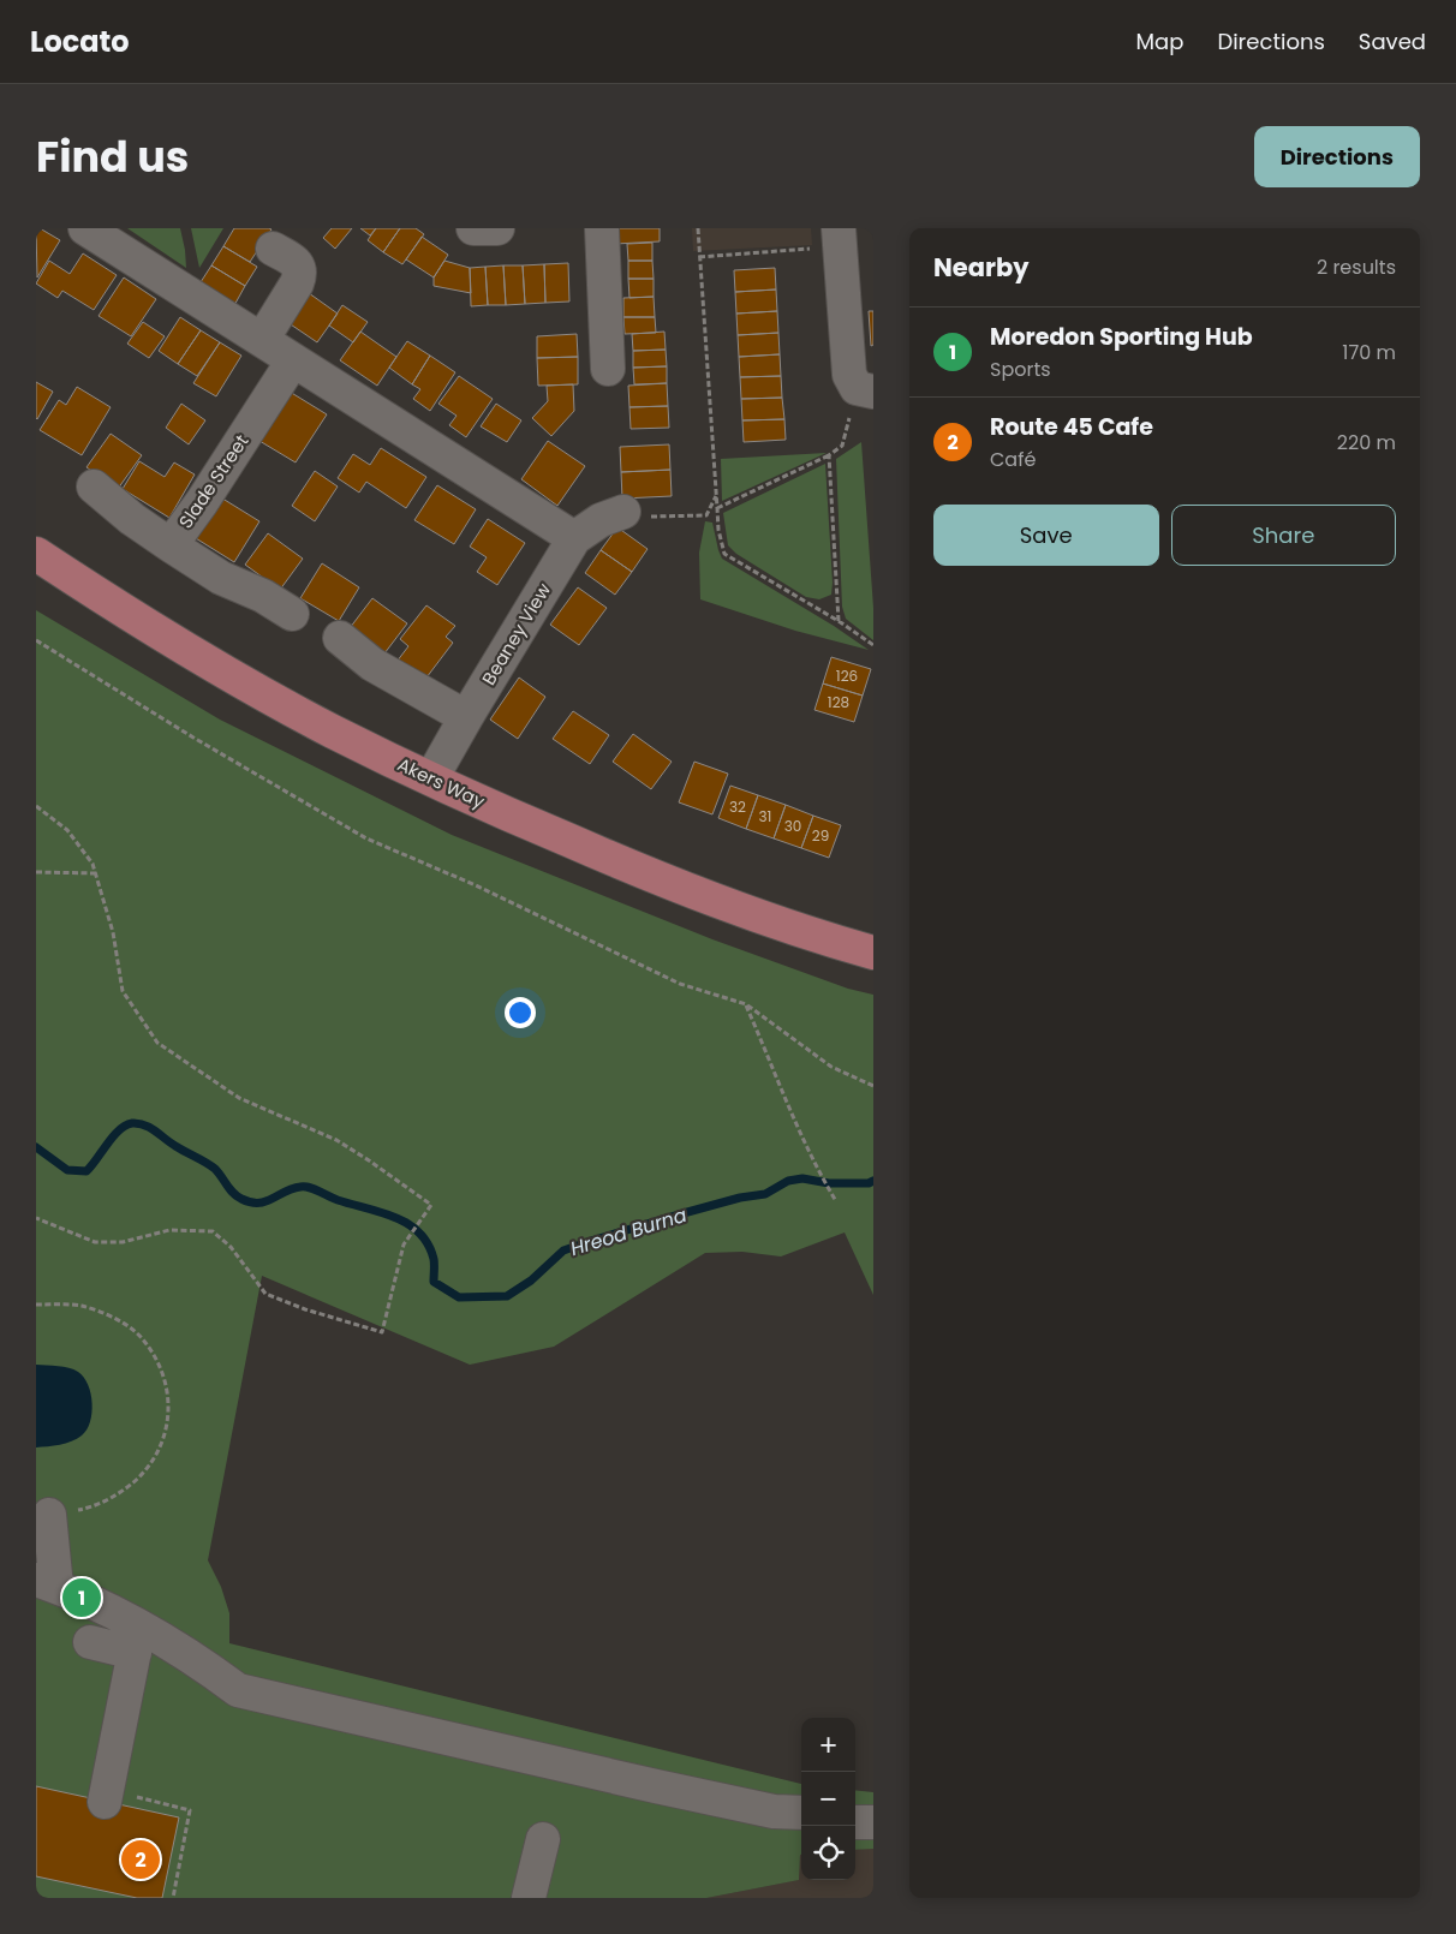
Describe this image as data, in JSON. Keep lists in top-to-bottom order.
{
  "streets": {
    "main road": ["Akers Way"],
    "street": ["Slade Street", "Beaney View"]
  },
  "crossings": [
    ["Beaney View", "Akers Way"]
  ],
  "water": ["Hreod Burna"],
  "house_numbers": [
    "126",
    "128",
    "32",
    "31",
    "30",
    "29"
  ],
  "page": {
    "header": "Locato",
    "nav": ["Map", "Directions", "Saved"],
    "title": "Find us",
    "buttons": [
      "Directions",
      ["Save", "Share"]
    ],
    "heading": ["Nearby", "2 results"],
    "list": [
      {
        "mark": "1",
        "name": "Moredon Sporting Hub",
        "note": "Sports",
        "value": "170 m"
      },
      {
        "mark": "2",
        "name": "Route 45 Cafe",
        "note": "Café",
        "value": "220 m"
      }
    ],
    "pins": ["1", "2"],
    "map_buttons": ["+", "−"]
  }
}
